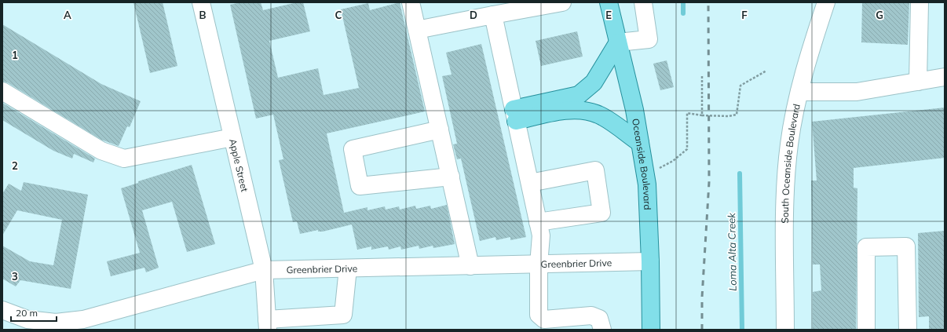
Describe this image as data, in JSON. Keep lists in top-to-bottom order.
{
  "streets": {
    "main road": ["Oceanside Boulevard"],
    "street": ["South Oceanside Boulevard", "Apple Street", "Greenbrier Drive"]
  },
  "crossings": [
    ["Oceanside Boulevard", "Greenbrier Drive"],
    ["Apple Street", "Greenbrier Drive"]
  ],
  "water": ["Loma Alta Creek"],
  "scale_bar": "20 m",
  "grid": {
    "columns": [
      "A",
      "B",
      "C",
      "D",
      "E",
      "F",
      "G"
    ],
    "rows": ["1", "2", "3"]
  }
}
